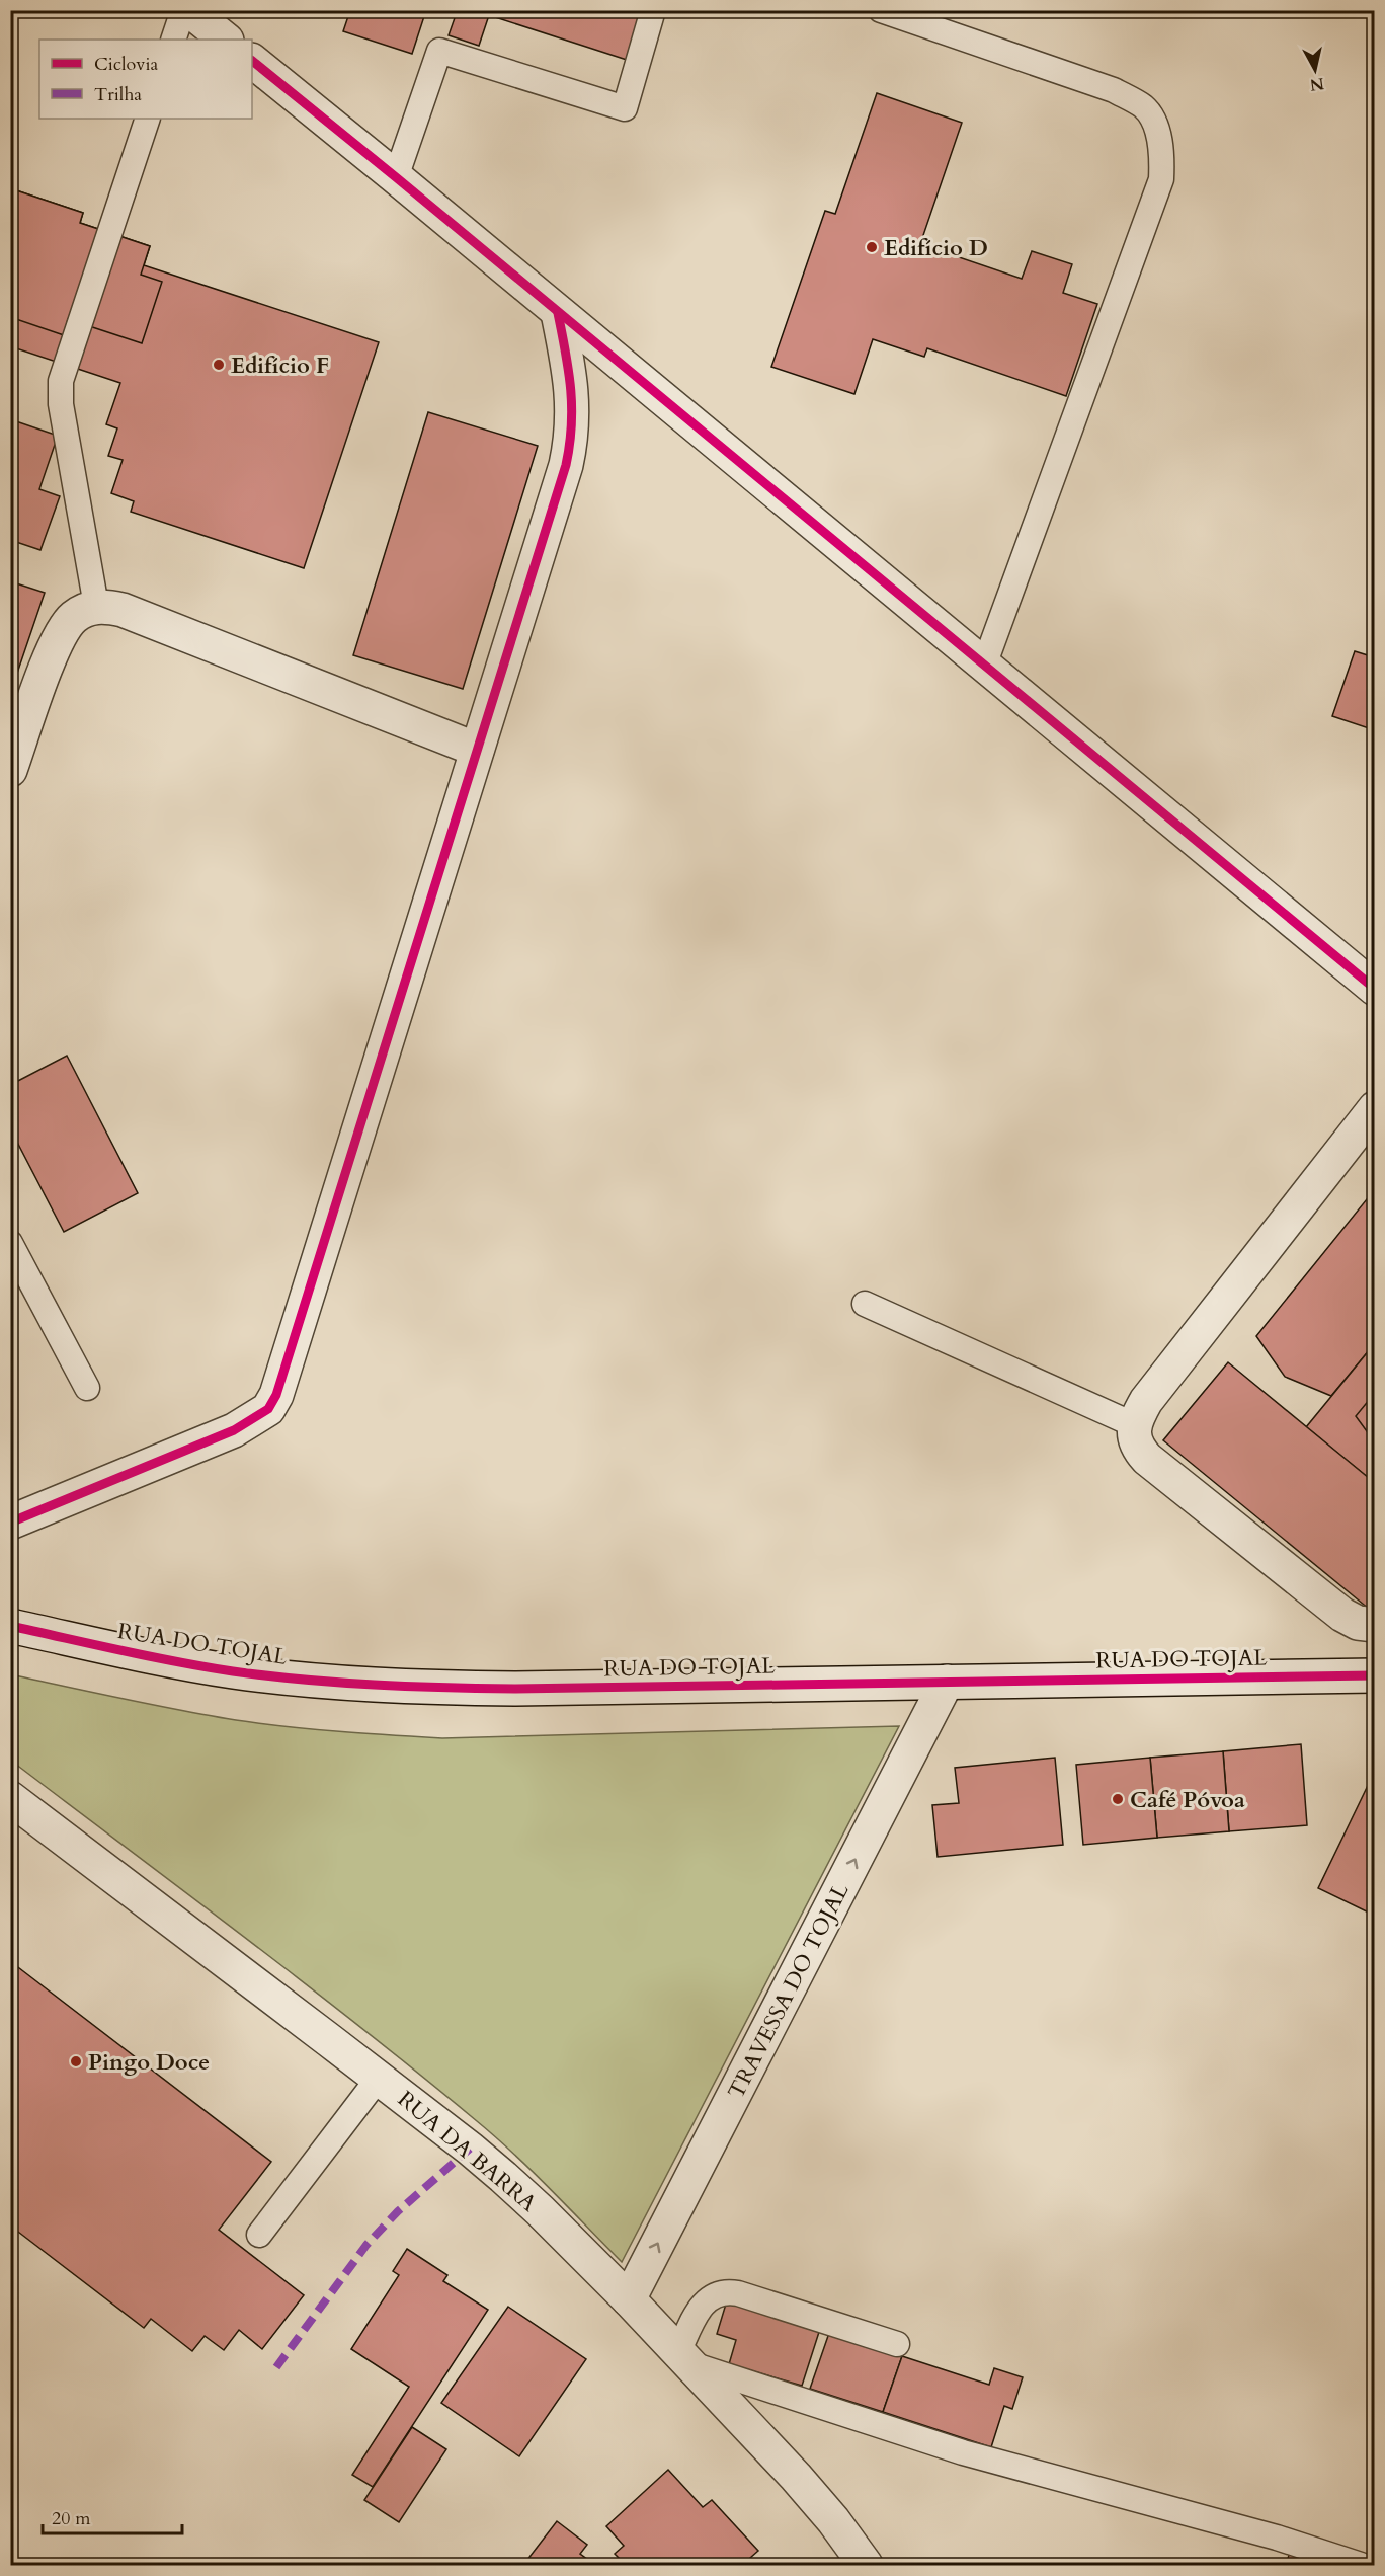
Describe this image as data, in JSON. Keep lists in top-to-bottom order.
{
  "streets": {
    "street": ["RUA DO TOJAL", "TRAVESSA DO TOJAL", "RUA DA BARRA"]
  },
  "crossings": [
    ["RUA DO TOJAL", "TRAVESSA DO TOJAL"],
    ["TRAVESSA DO TOJAL", "RUA DA BARRA"]
  ],
  "one_way": ["TRAVESSA DO TOJAL"],
  "places": [
    "Edifício D",
    "Edifício F",
    "Café Póvoa",
    "Pingo Doce"
  ],
  "legend": ["Ciclovia", "Trilha"],
  "scale_bar": "20 m",
  "north": "bottom"
}
